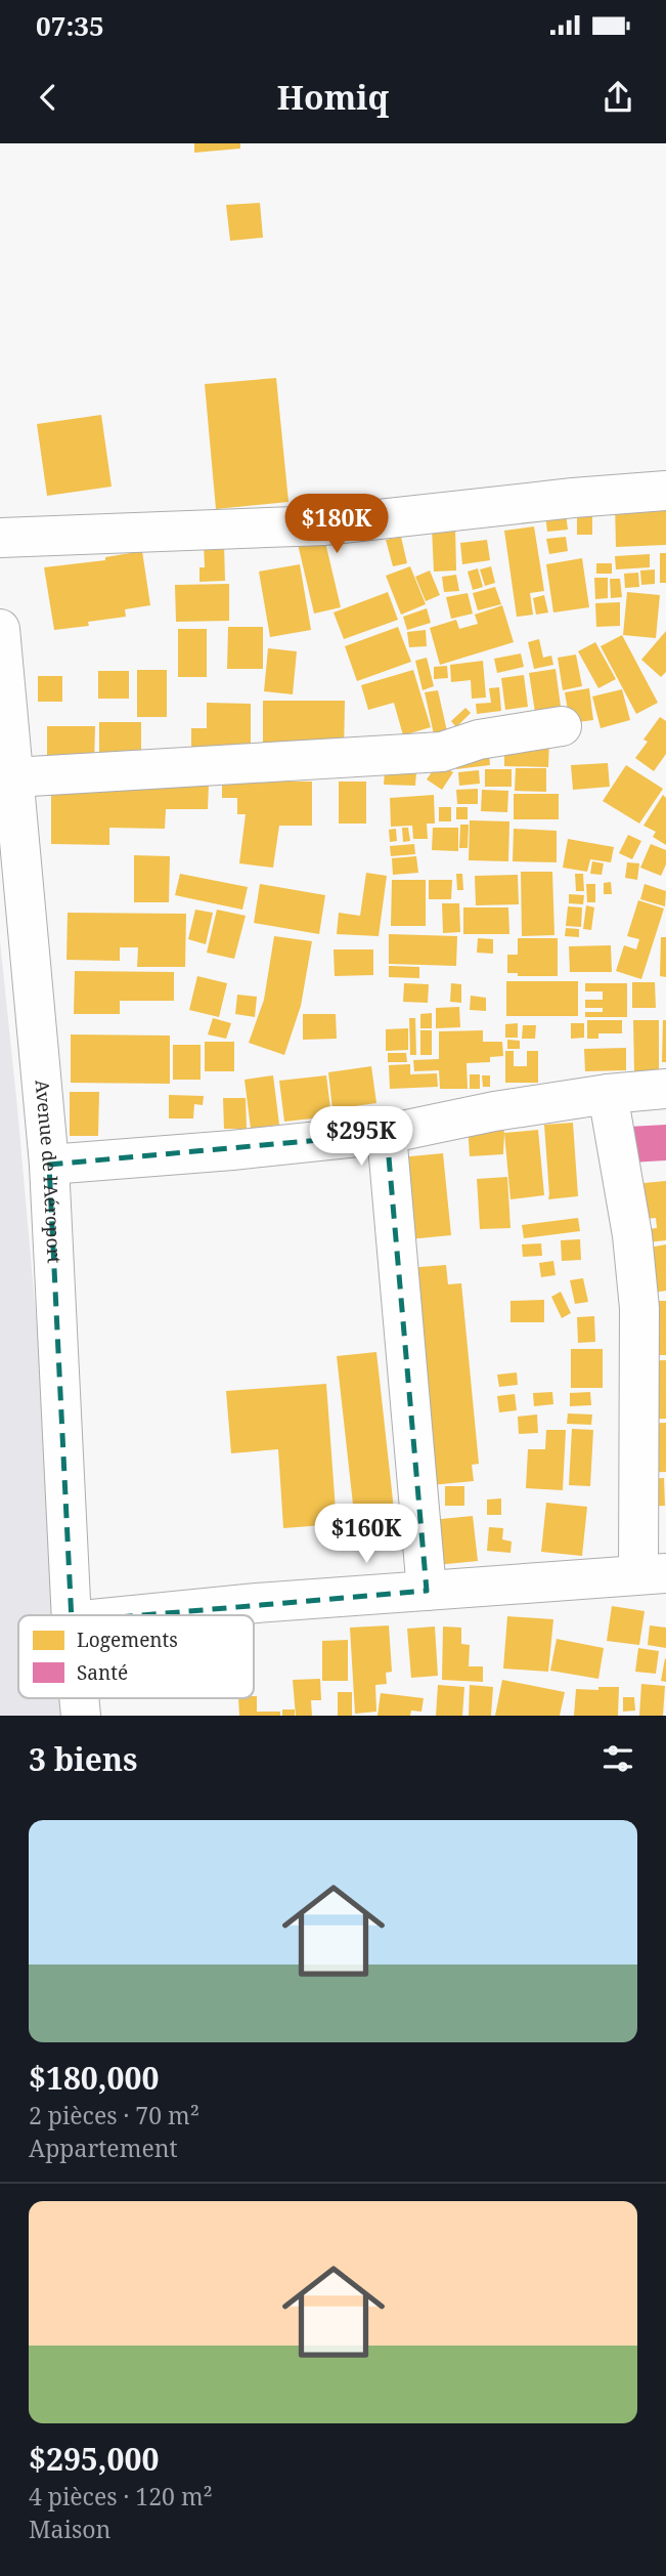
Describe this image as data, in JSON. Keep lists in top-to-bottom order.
{
  "streets": {
    "main road": ["Avenue de l'Aéroport"]
  },
  "legend": ["Logements", "Santé"],
  "page": {
    "status": "07:35",
    "header": "Homiq",
    "price": ["$180K", "$295K", "$160K"],
    "heading": "3 biens",
    "list": [
      {
        "name": "$180,000",
        "note": "2 pièces · 70 m² · Appartement"
      },
      {
        "name": "$295,000",
        "note": "4 pièces · 120 m² · Maison"
      }
    ]
  }
}
